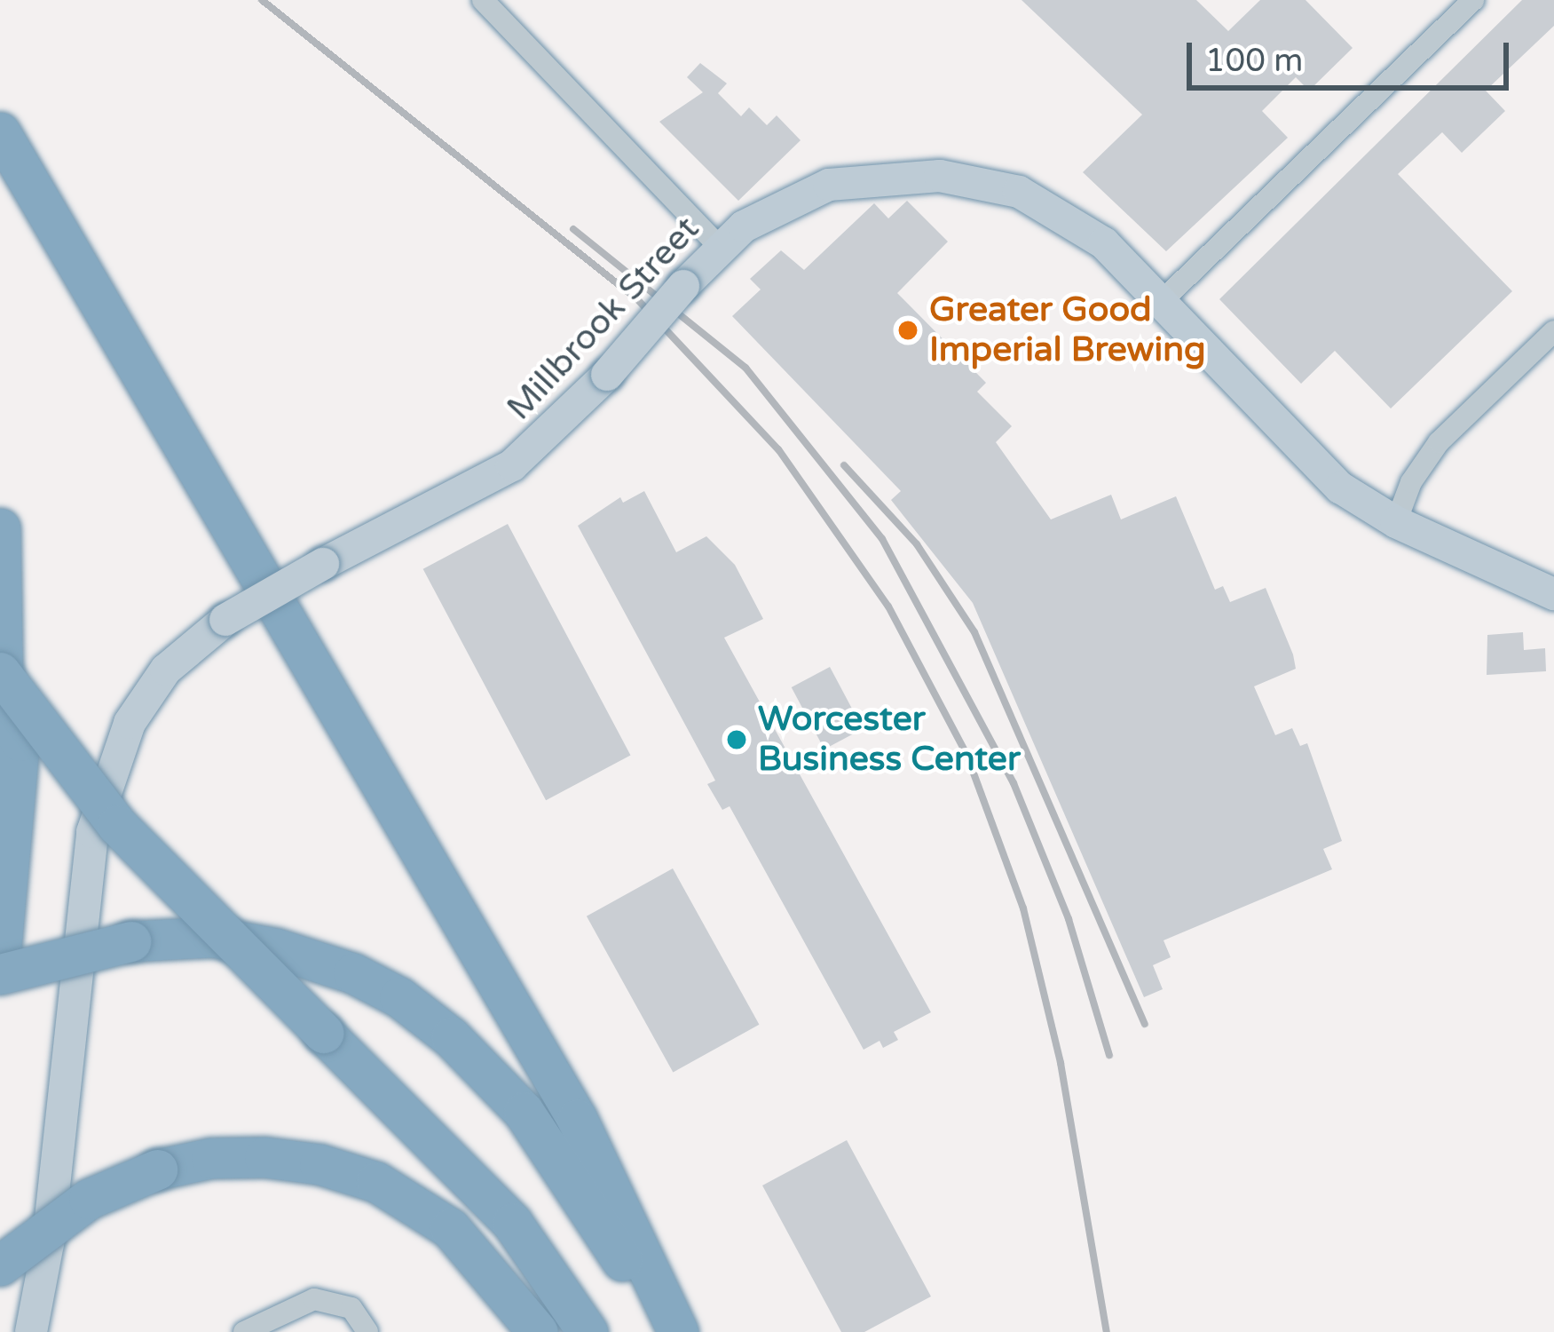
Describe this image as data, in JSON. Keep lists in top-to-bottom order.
{
  "streets": {
    "main road": ["Millbrook Street"]
  },
  "places": ["Greater Good Imperial Brewing", "Worcester Business Center"],
  "scale_bar": "100 m"
}
